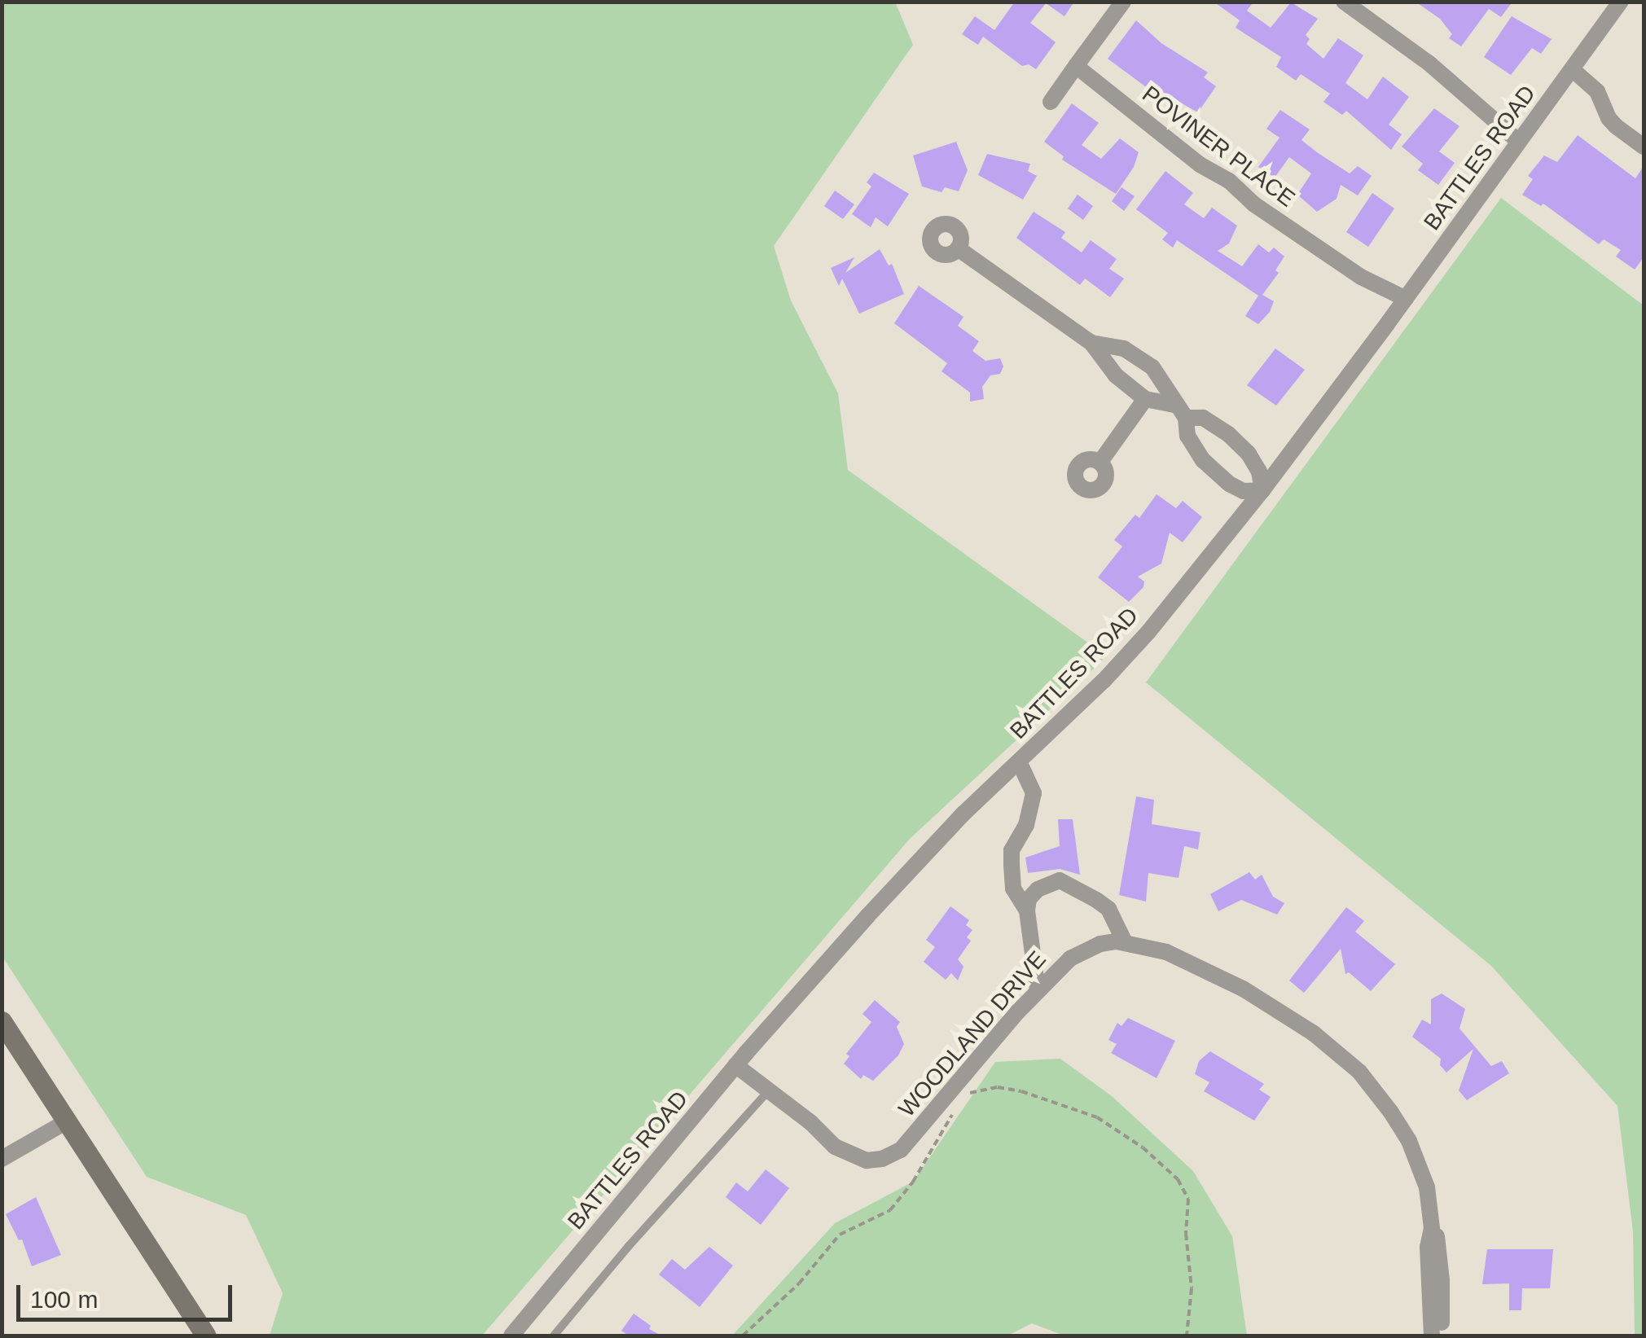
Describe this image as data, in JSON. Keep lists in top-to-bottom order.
{
  "streets": {
    "street": ["POVINER PLACE", "BATTLES ROAD", "WOODLAND DRIVE"]
  },
  "crossings": [
    ["POVINER PLACE", "BATTLES ROAD"],
    ["BATTLES ROAD", "WOODLAND DRIVE"]
  ],
  "scale_bar": "100 m"
}
